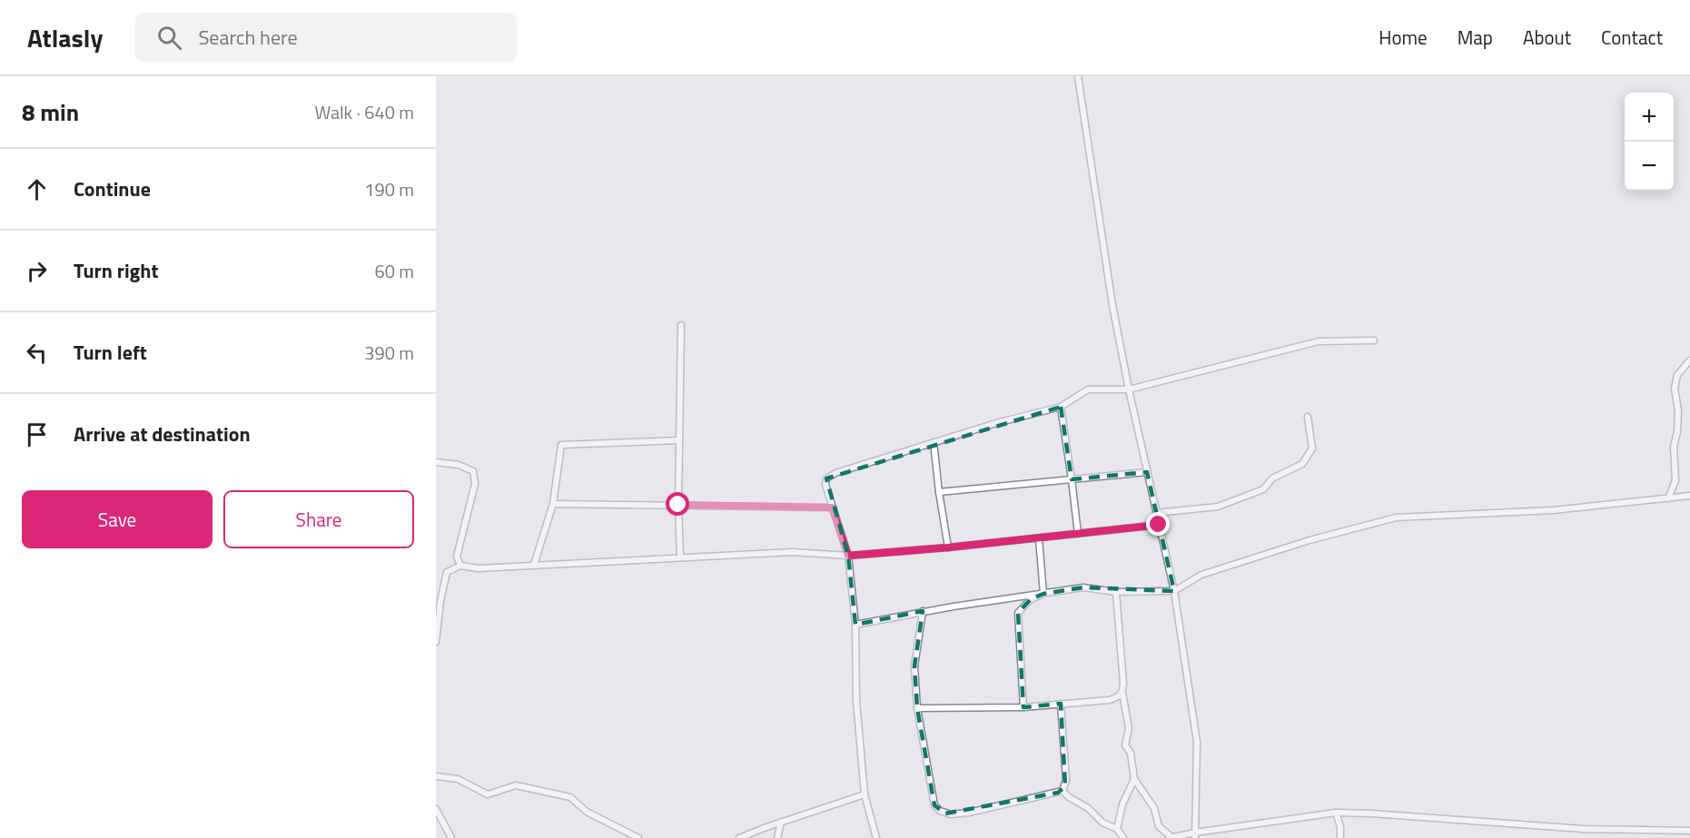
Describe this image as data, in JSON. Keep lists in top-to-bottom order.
{
  "page": {
    "header": "Atlasly",
    "search": "Search here",
    "nav": [
      "Home",
      "Map",
      "About",
      "Contact"
    ],
    "heading": ["8 min", "Walk · 640 m"],
    "map_buttons": ["+", "−"],
    "list": [
      ["Continue", "190 m"],
      ["Turn right", "60 m"],
      ["Turn left", "390 m"],
      "Arrive at destination"
    ],
    "buttons": ["Save", "Share"]
  }
}
